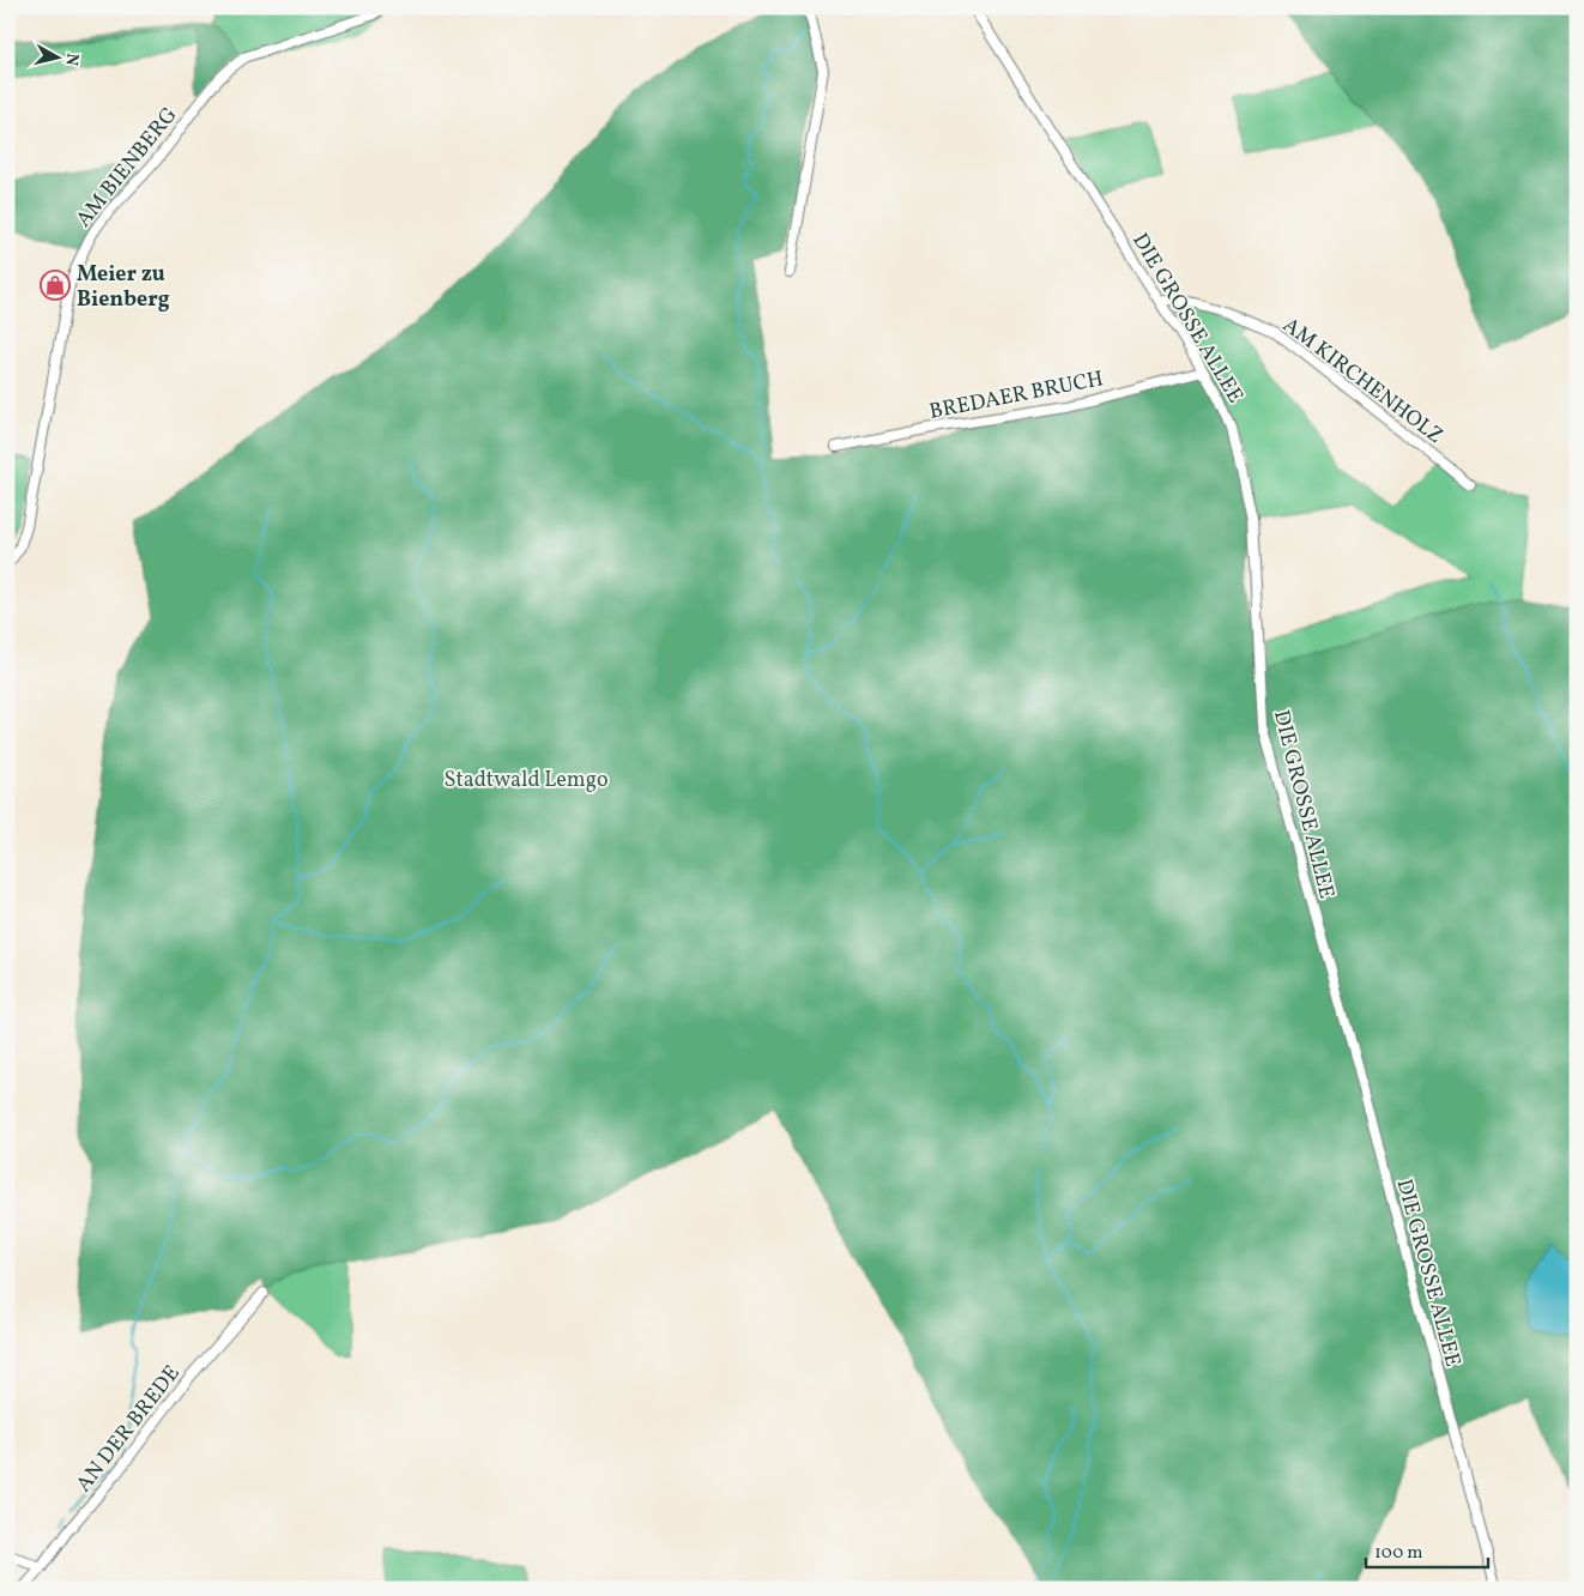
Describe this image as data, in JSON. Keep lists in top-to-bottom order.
{
  "streets": {
    "street": [
      "AM BIENBERG",
      "DIE GROSSE ALLEE",
      "AM KIRCHENHOLZ",
      "BREDAER BRUCH",
      "AN DER BREDE"
    ]
  },
  "crossings": [
    ["DIE GROSSE ALLEE", "AM KIRCHENHOLZ"],
    ["DIE GROSSE ALLEE", "BREDAER BRUCH"]
  ],
  "parks": ["Stadtwald Lemgo"],
  "places": {
    "shop": ["Meier zu Bienberg"]
  },
  "scale_bar": "100 m",
  "north": "right"
}
